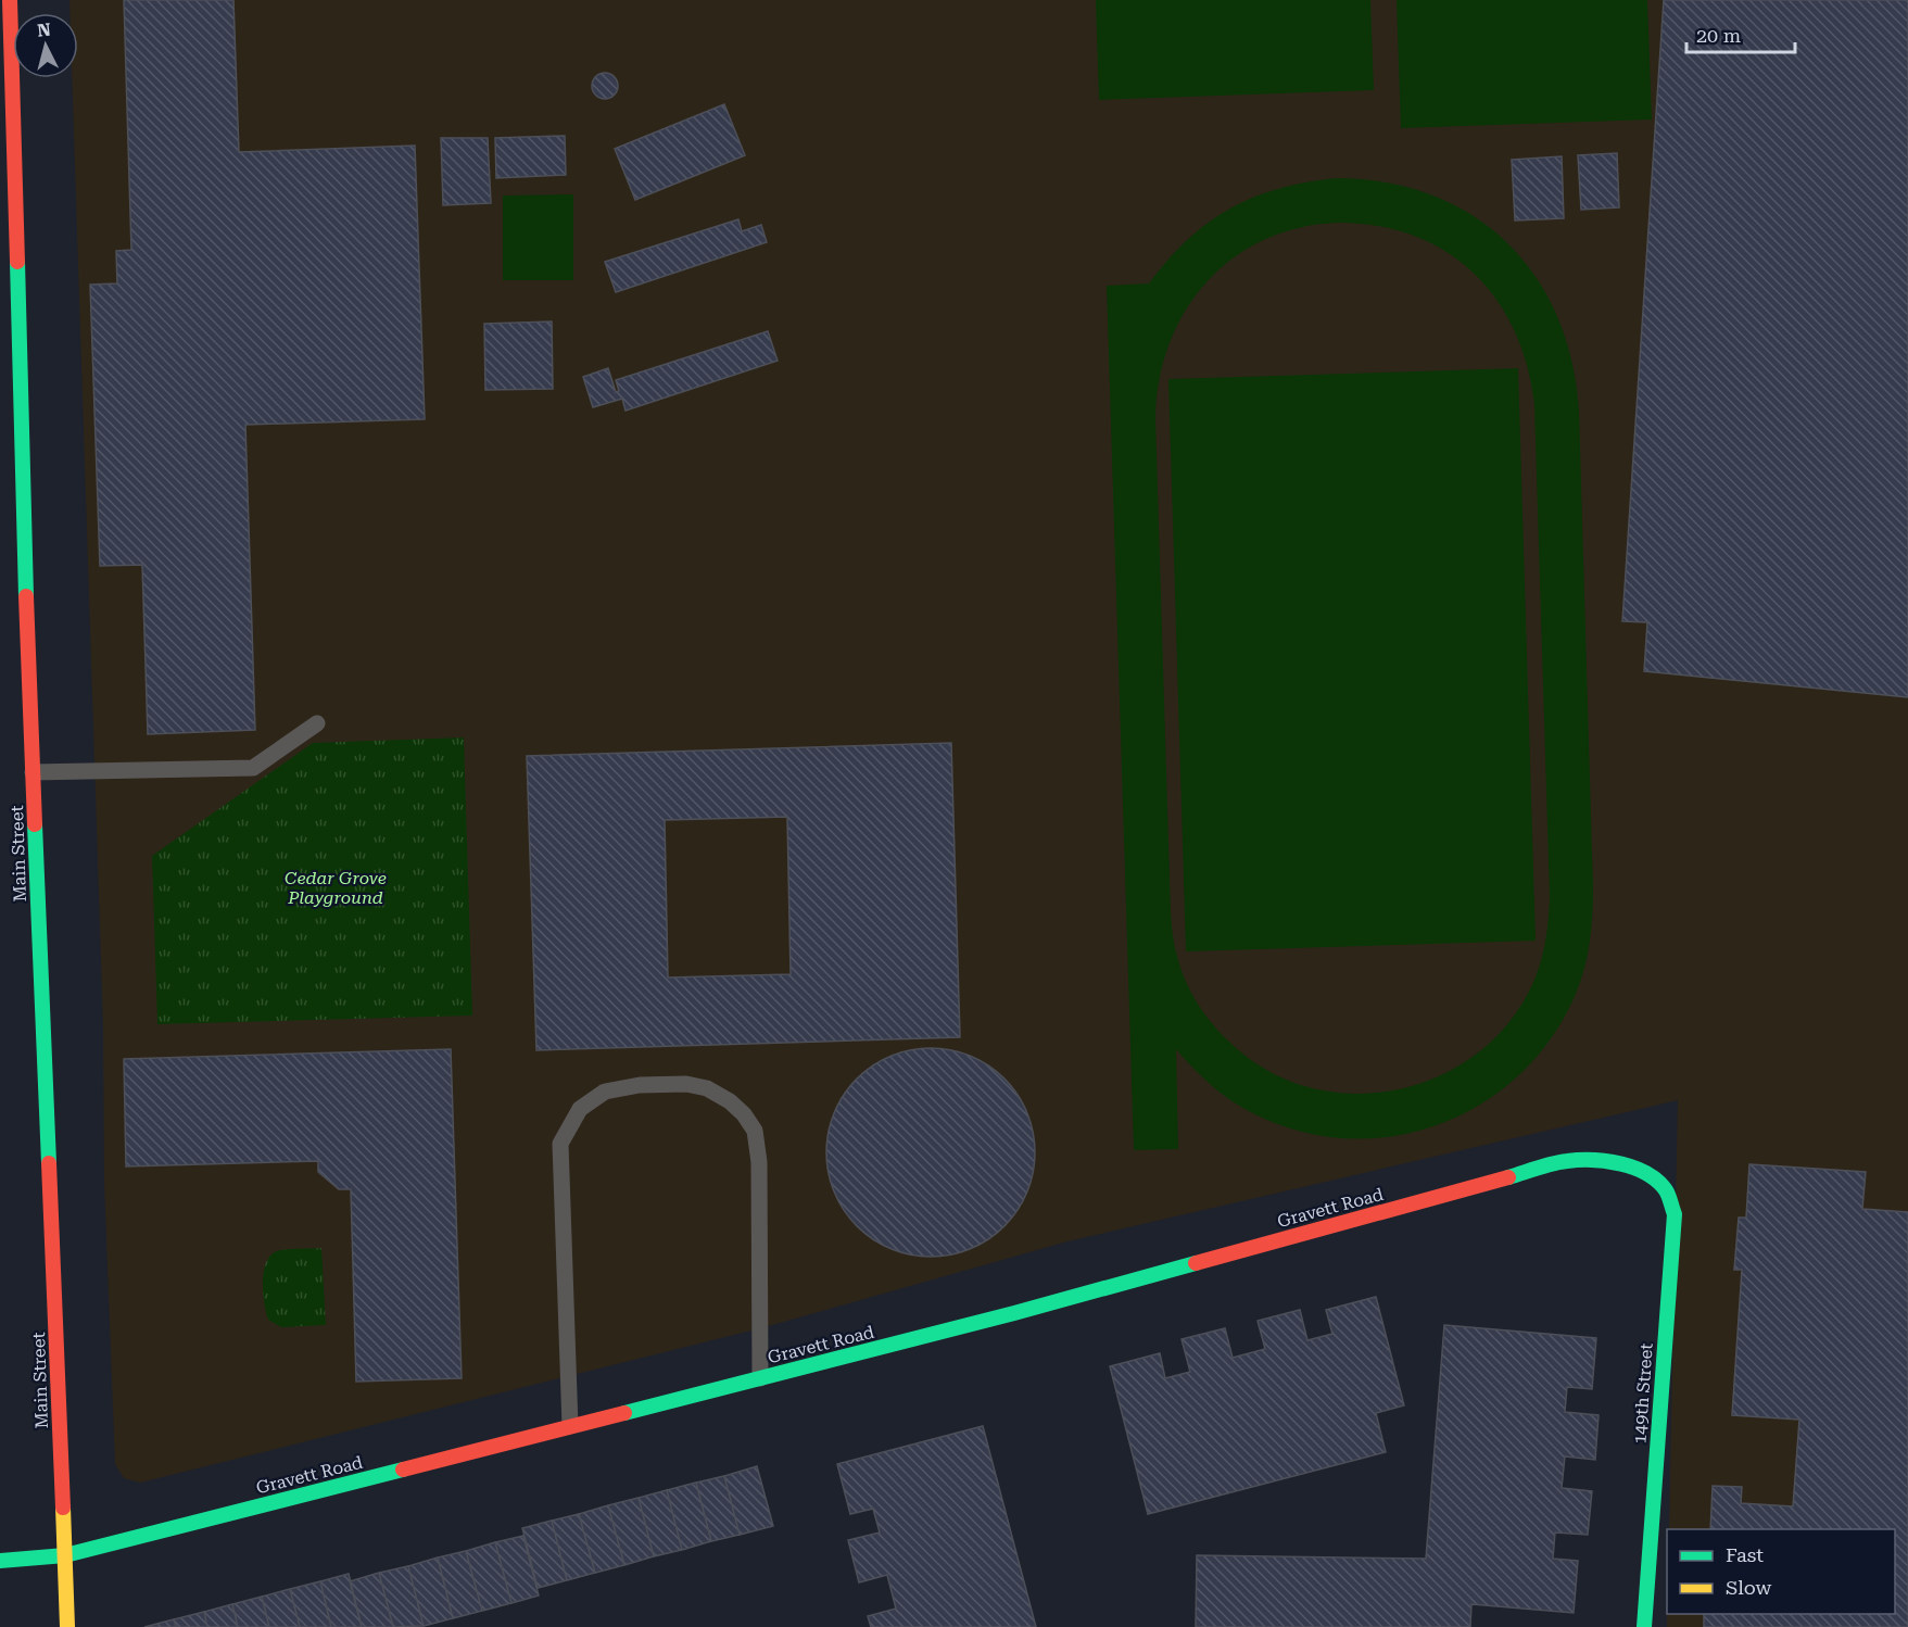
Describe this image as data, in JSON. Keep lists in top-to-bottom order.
{
  "streets": {
    "street": ["Main Street", "Gravett Road", "149th Street"]
  },
  "crossings": [
    ["Main Street", "Gravett Road"],
    ["Gravett Road", "149th Street"]
  ],
  "parks": ["Cedar Grove Playground"],
  "legend": ["Fast", "Slow"],
  "scale_bar": "20 m",
  "north": "top"
}
